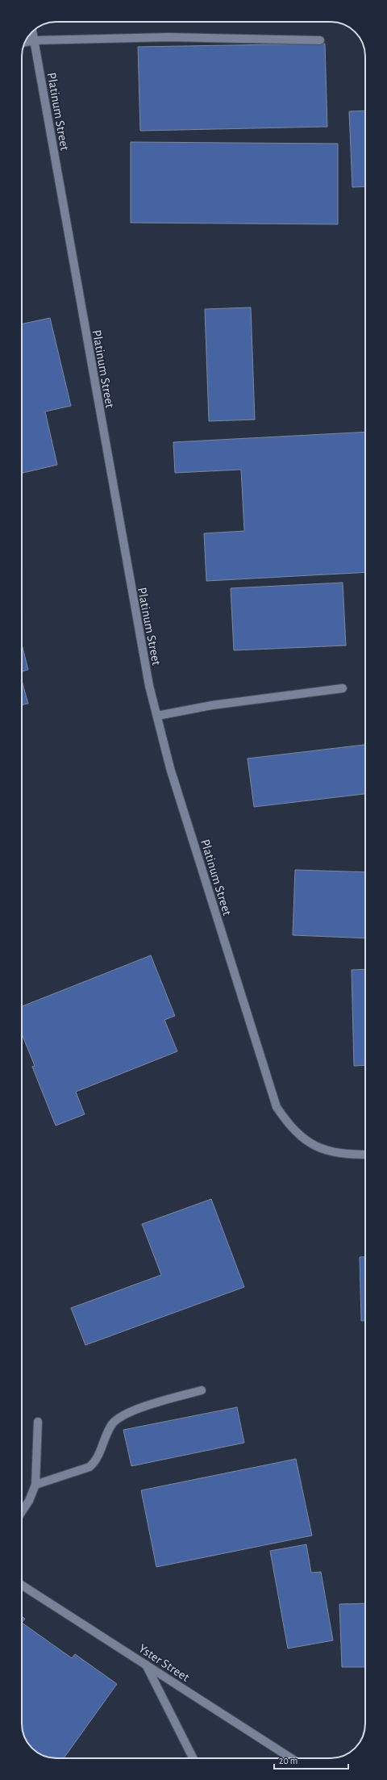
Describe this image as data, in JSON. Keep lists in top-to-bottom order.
{
  "streets": {
    "street": ["Platinum Street", "Yster Street"]
  },
  "scale_bar": "20 m"
}
